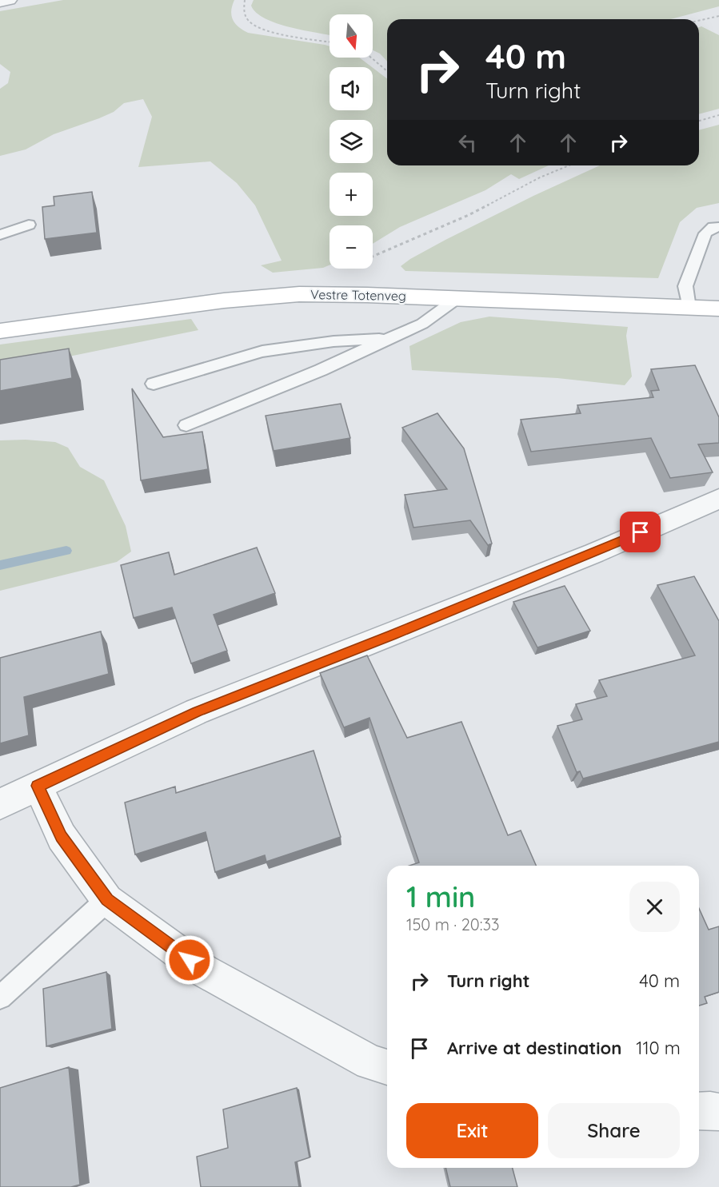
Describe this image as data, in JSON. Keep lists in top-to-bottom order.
{
  "streets": {
    "street": ["Vestre Totenveg"]
  },
  "north": "bottom",
  "page": {
    "map_buttons": ["+", "−"],
    "turn": ["40 m", "Turn right"],
    "heading": ["1 min", "150 m · 20:33"],
    "list": [
      {
        "name": "Turn right",
        "value": "40 m"
      },
      {
        "name": "Arrive at destination",
        "value": "110 m"
      }
    ],
    "buttons": ["Exit", "Share"]
  }
}
